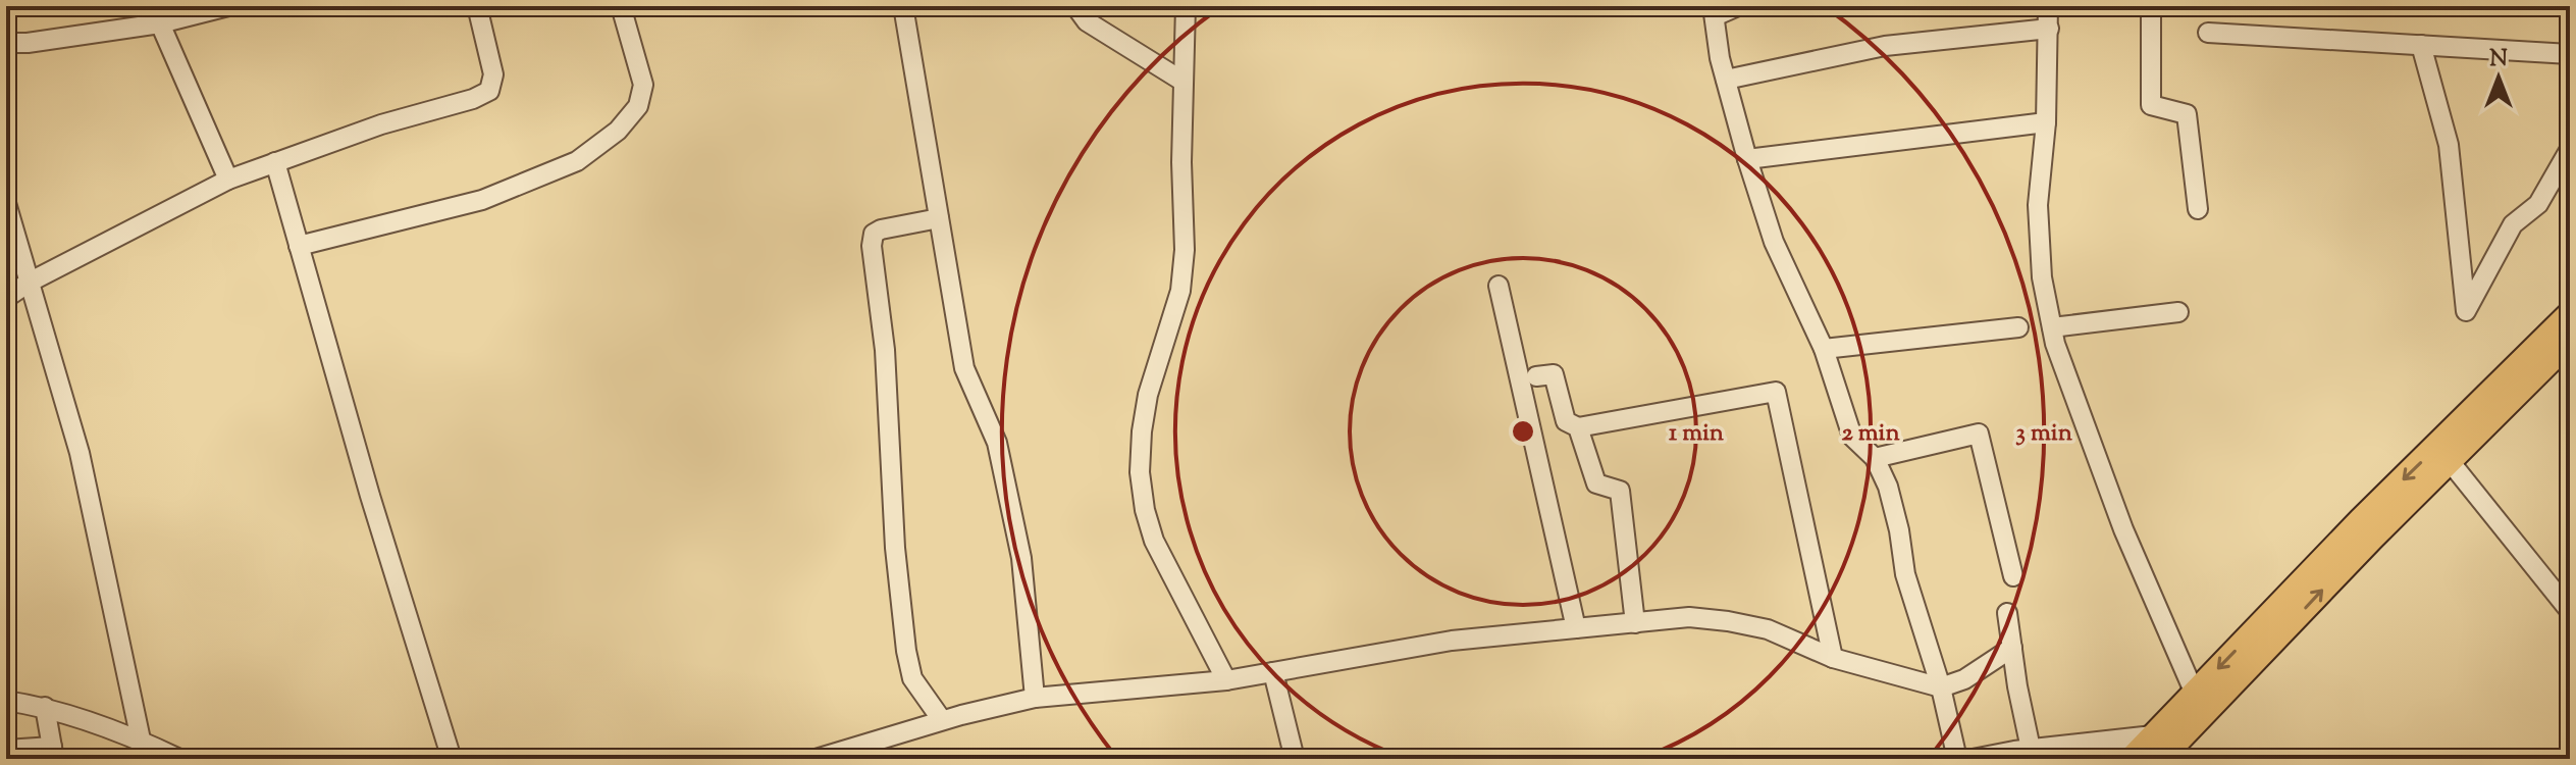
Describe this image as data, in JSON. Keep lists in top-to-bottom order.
{
  "north": "top",
  "rings": ["1 min", "2 min", "3 min"]
}
